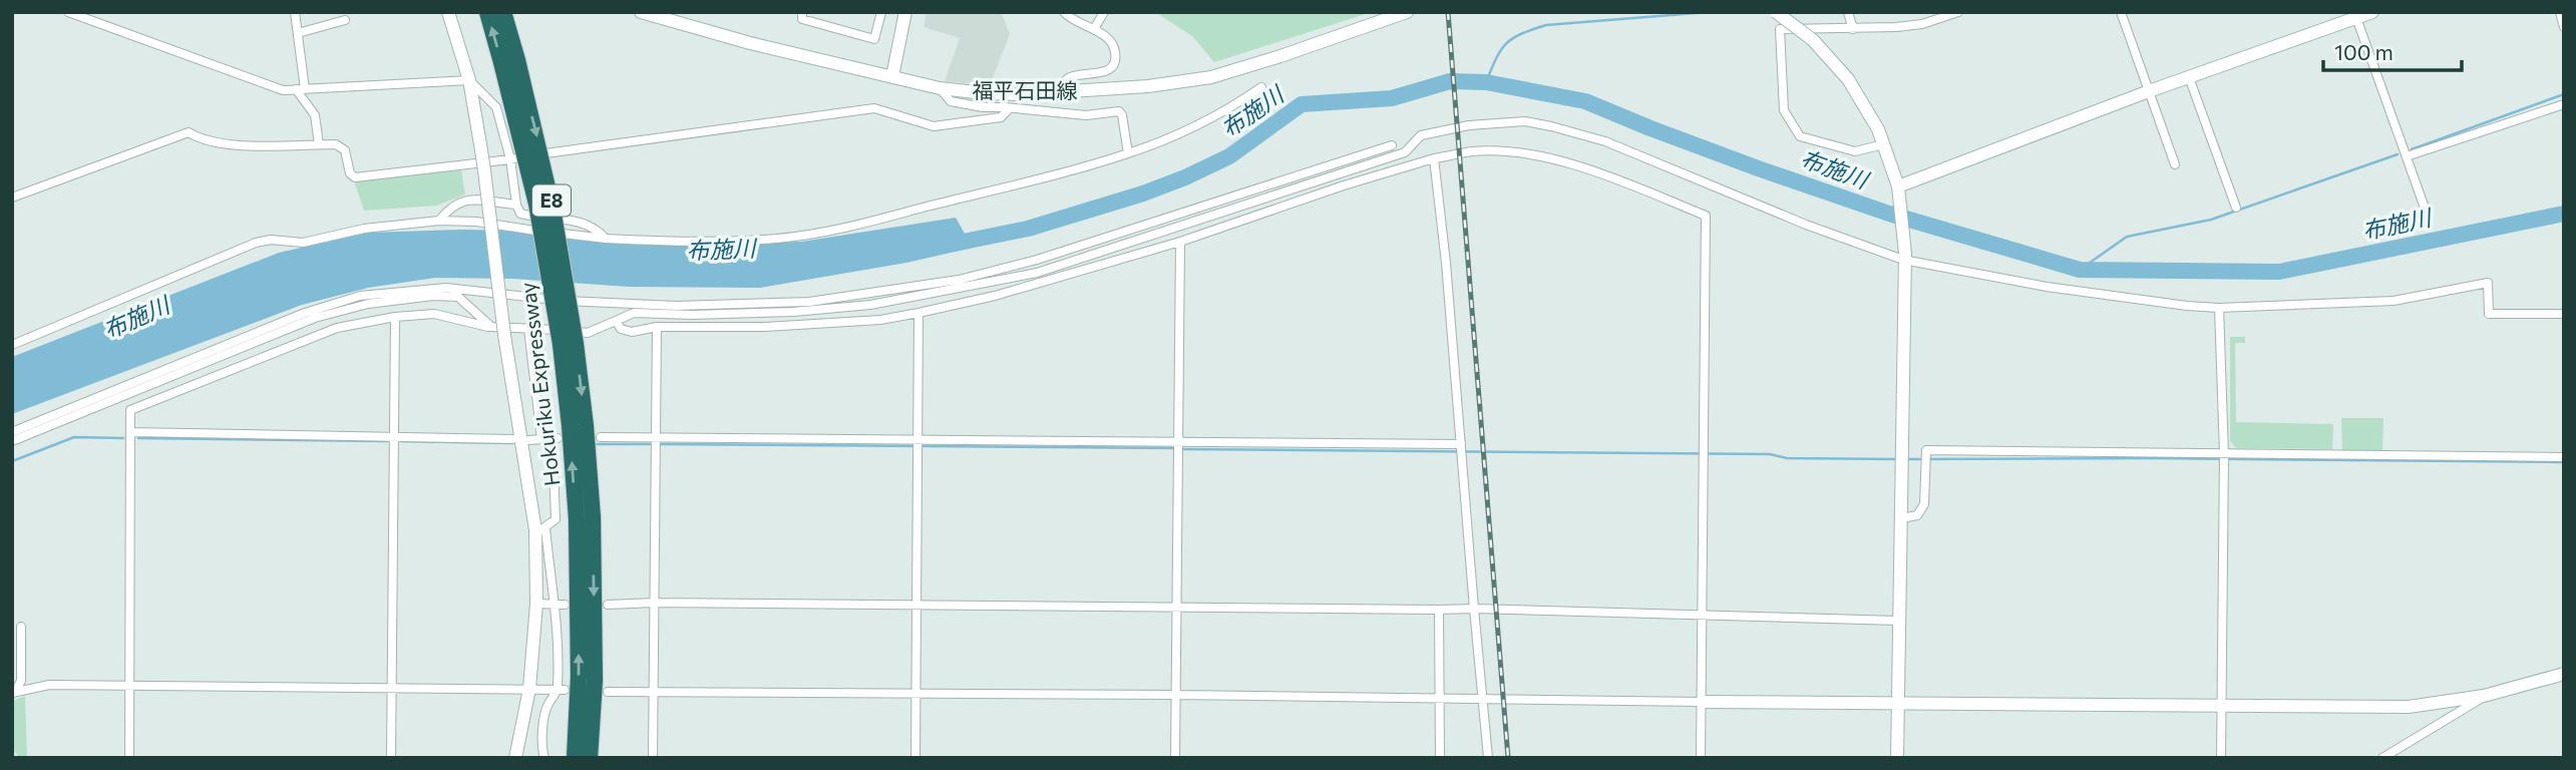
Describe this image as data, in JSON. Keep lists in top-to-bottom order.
{
  "streets": {
    "highway": ["E8", "Hokuriku Expressway"],
    "street": ["福平石田線"]
  },
  "water": ["布施川"],
  "scale_bar": "100 m"
}
